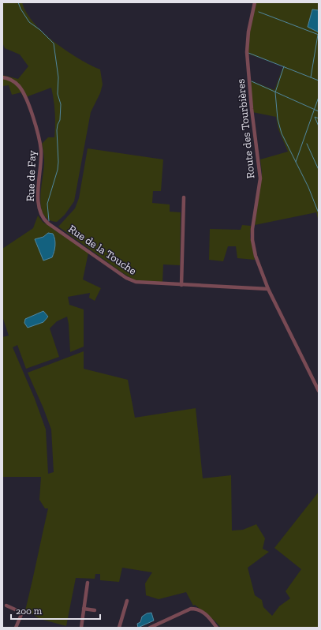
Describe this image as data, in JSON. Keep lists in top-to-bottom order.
{
  "streets": {
    "street": ["Route des Tourbières", "Rue de Fay", "Rue de la Touche"]
  },
  "crossings": [
    ["Route des Tourbières", "Rue de la Touche"],
    ["Rue de Fay", "Rue de la Touche"]
  ],
  "scale_bar": "200 m"
}
